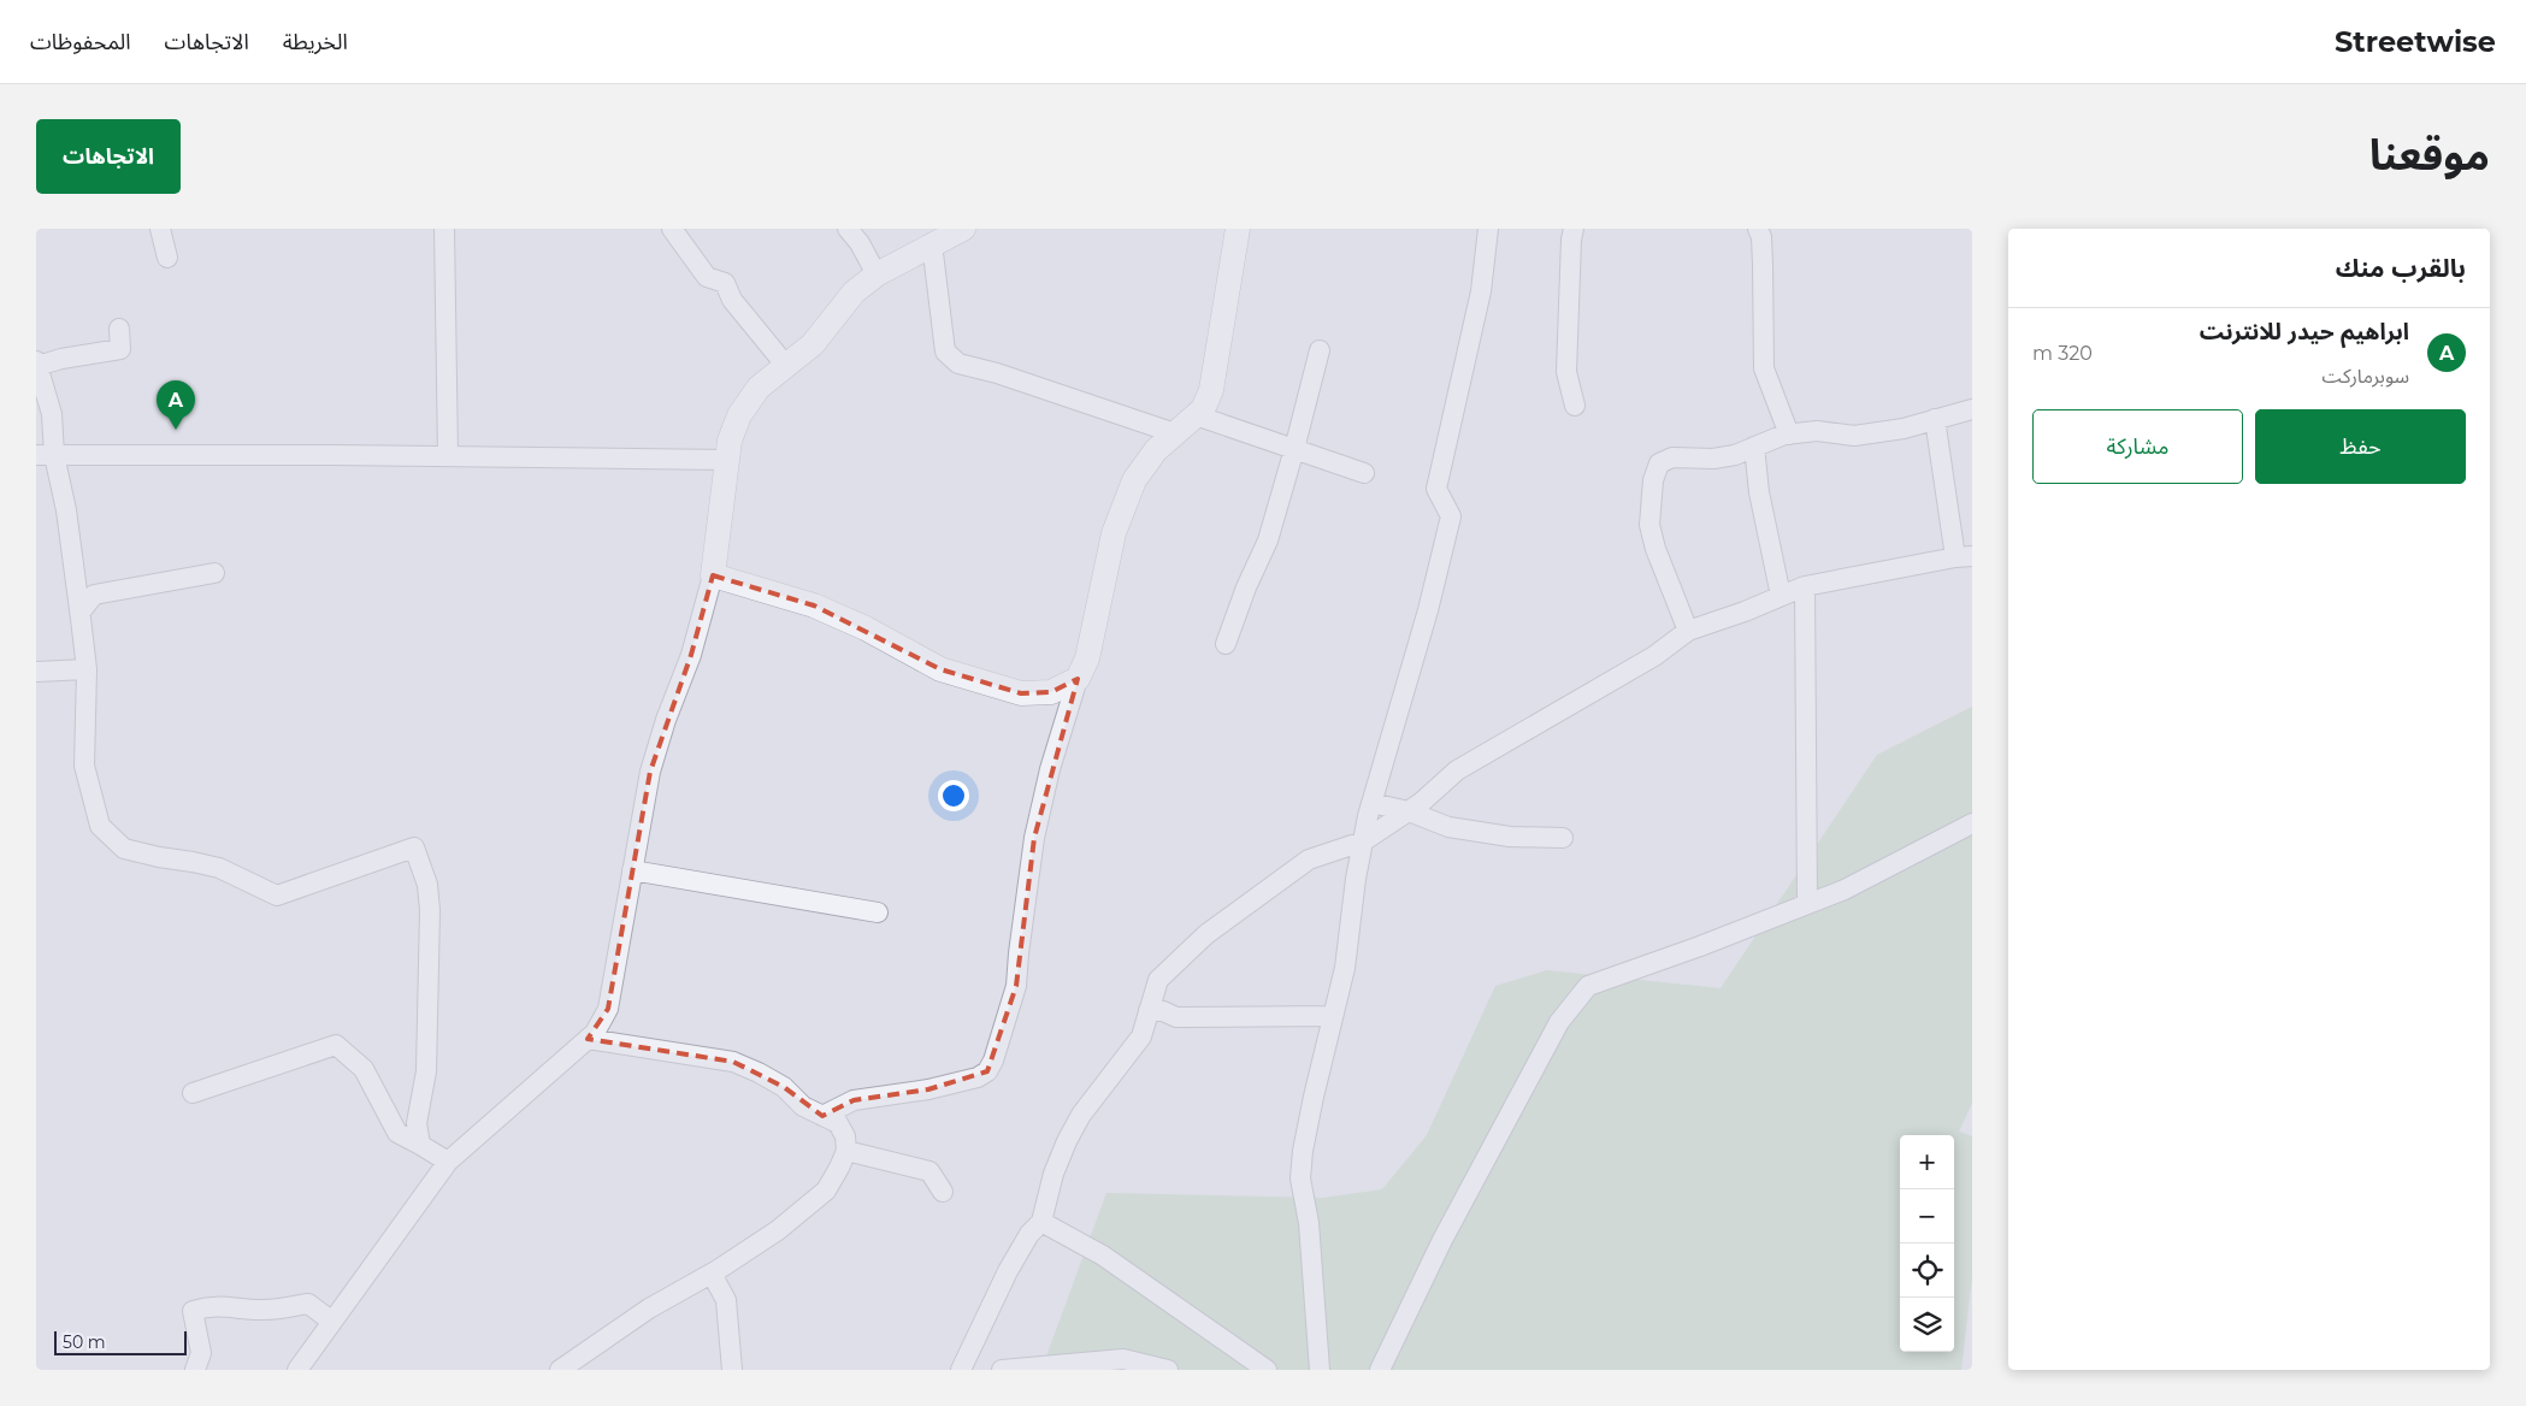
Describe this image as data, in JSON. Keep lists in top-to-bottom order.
{
  "scale_bar": "50 m",
  "page": {
    "header": "Streetwise",
    "nav": ["الخريطة", "الاتجاهات", "المحفوظات"],
    "title": "موقعنا",
    "buttons": [
      "الاتجاهات",
      ["حفظ", "مشاركة"]
    ],
    "heading": "بالقرب منك",
    "list": [
      {
        "mark": "A",
        "name": "ابراهيم حيدر للانترنت",
        "note": "سوبرماركت",
        "value": "320 m"
      }
    ],
    "pins": "A",
    "map_buttons": ["+", "−"],
    "scale": "50 m"
  }
}
